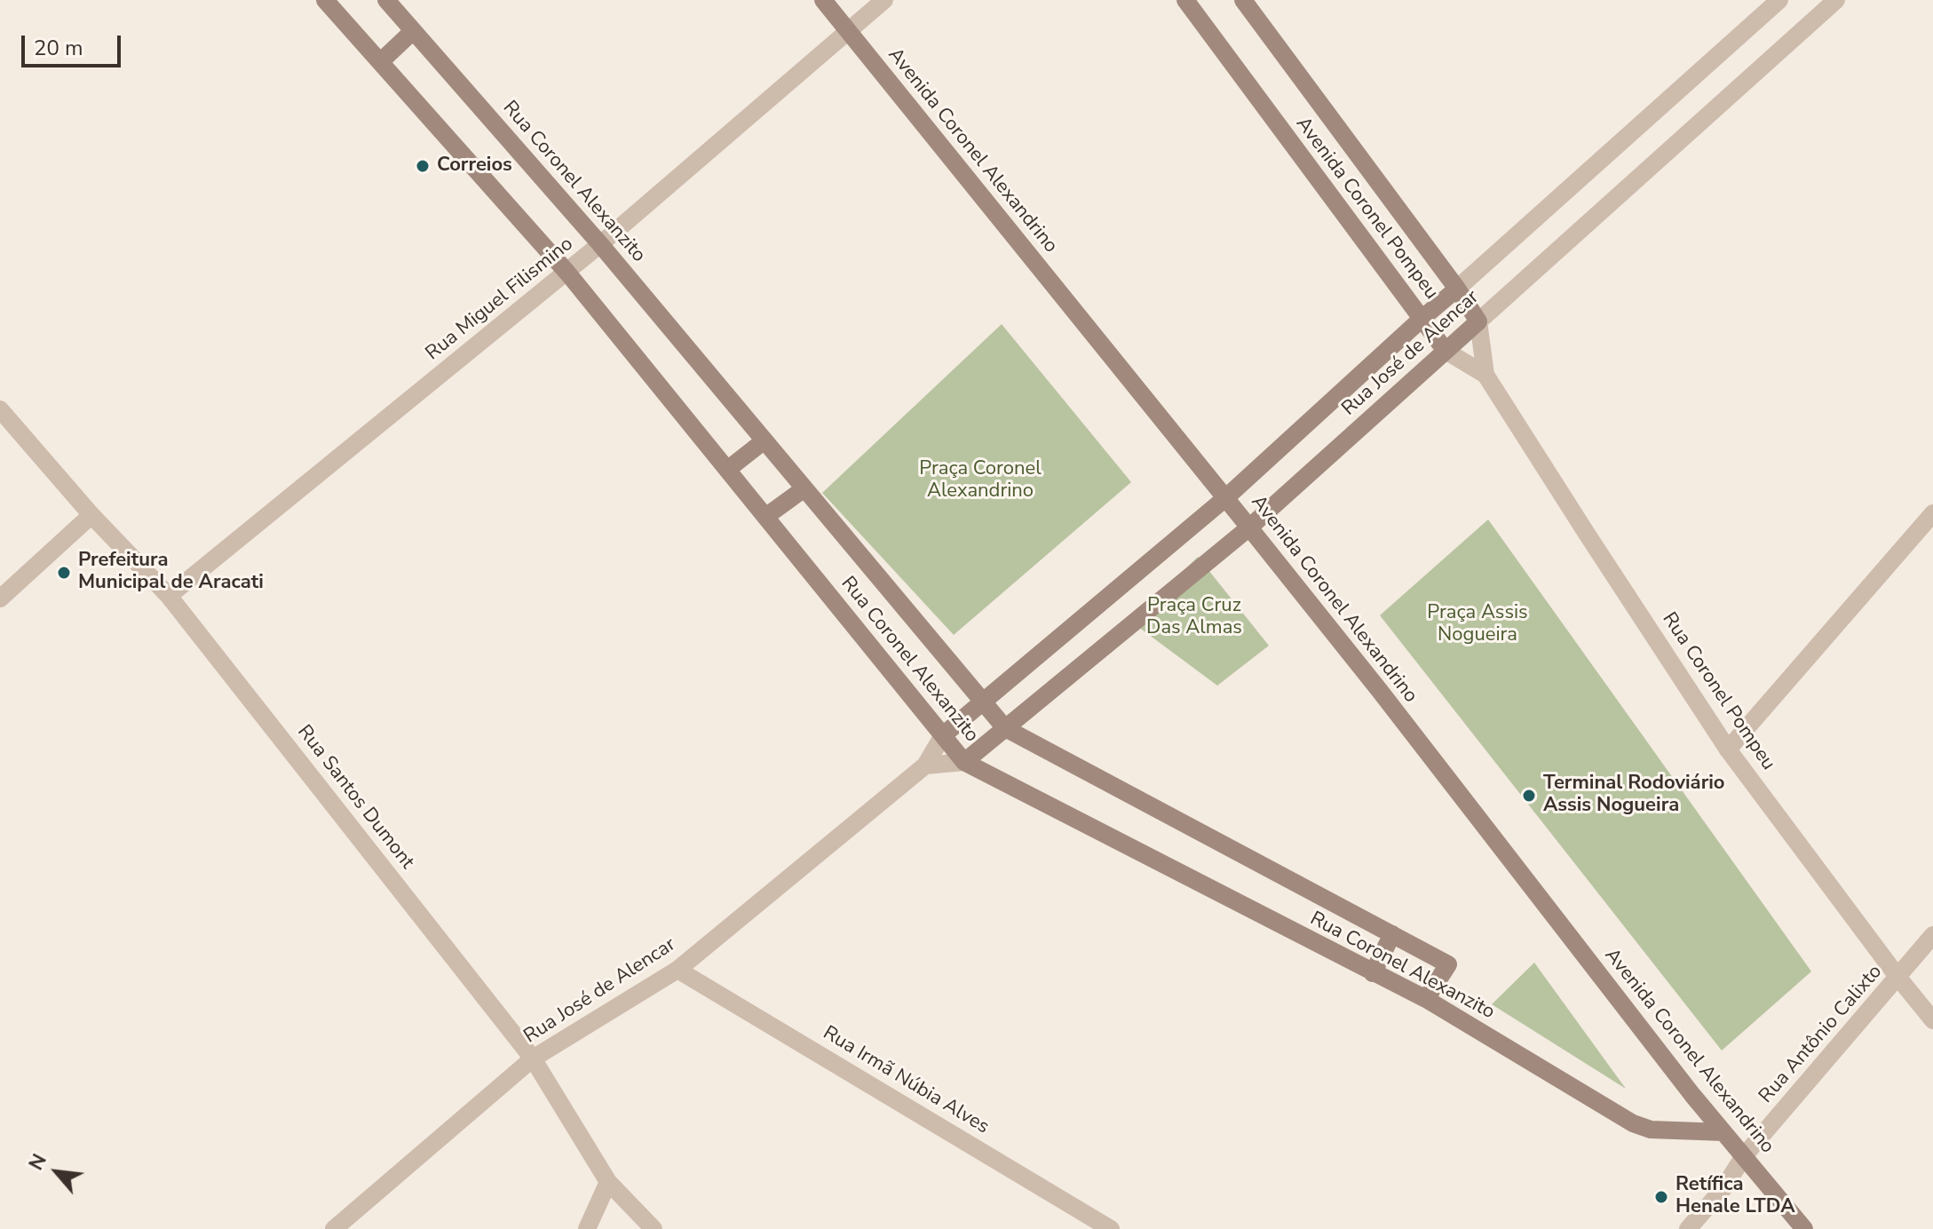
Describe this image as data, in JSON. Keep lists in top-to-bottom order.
{
  "streets": {
    "main road": [
      "Avenida Coronel Alexandrino",
      "Rua Coronel Alexanzito",
      "Avenida Coronel Pompeu",
      "Rua José de Alencar"
    ],
    "street": [
      "Rua Miguel Filismino",
      "Rua Coronel Pompeu",
      "Rua Santos Dumont",
      "Rua Antônio Calixto",
      "Rua Irmã Núbia Alves"
    ]
  },
  "crossings": [
    ["Avenida Coronel Alexandrino", "Rua Coronel Alexanzito"],
    ["Avenida Coronel Alexandrino", "Rua Miguel Filismino"],
    ["Avenida Coronel Alexandrino", "Rua José de Alencar"],
    ["Avenida Coronel Alexandrino", "Rua Antônio Calixto"],
    ["Rua Coronel Alexanzito", "Rua Miguel Filismino"],
    ["Rua Coronel Alexanzito", "Rua José de Alencar"],
    ["Avenida Coronel Pompeu", "Rua José de Alencar"],
    ["Avenida Coronel Pompeu", "Rua Coronel Pompeu"],
    ["Rua Miguel Filismino", "Rua Santos Dumont"],
    ["Rua José de Alencar", "Rua Santos Dumont"],
    ["Rua José de Alencar", "Rua Irmã Núbia Alves"],
    ["Rua Coronel Pompeu", "Rua Antônio Calixto"]
  ],
  "parks": ["Praça Coronel Alexandrino", "Praça Cruz Das Almas", "Praça Assis Nogueira"],
  "places": [
    "Correios",
    "Prefeitura Municipal de Aracati",
    "Terminal Rodoviário Assis Nogueira",
    "Retífica Henale LTDA"
  ],
  "scale_bar": "20 m",
  "north": "top left"
}
